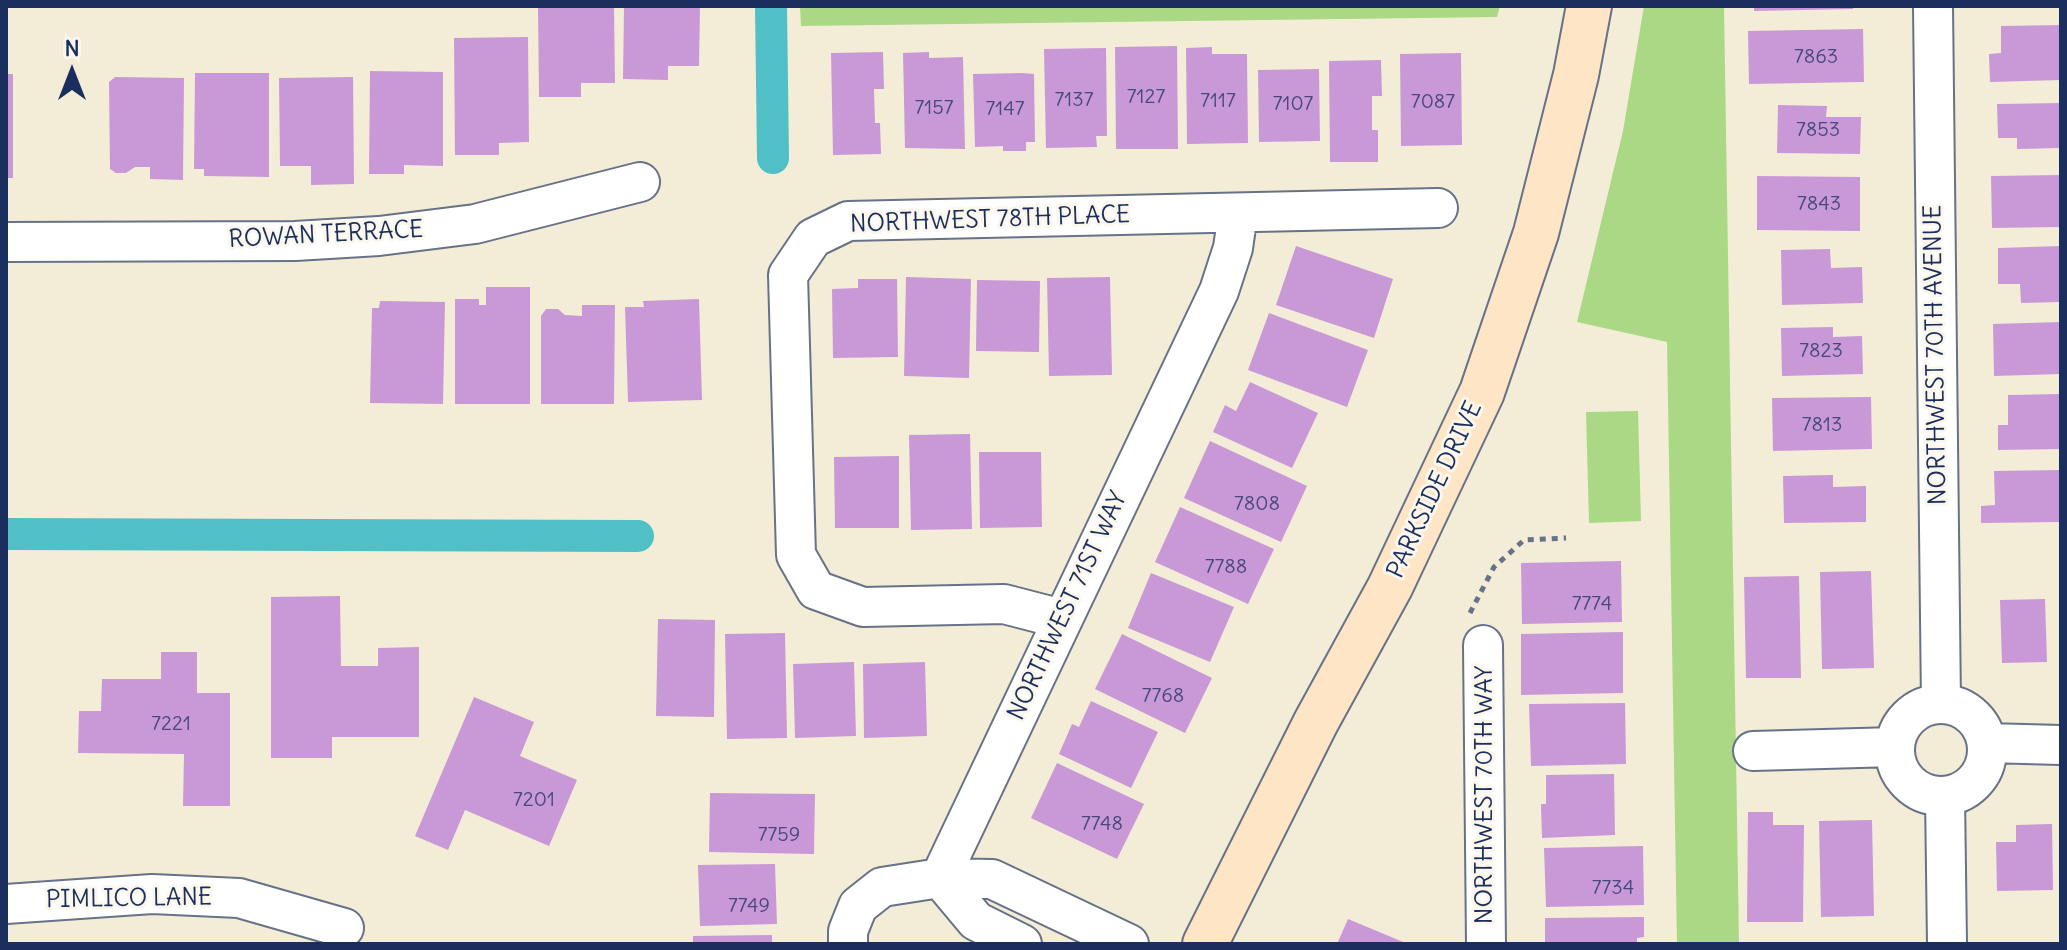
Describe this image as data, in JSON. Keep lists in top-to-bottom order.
{
  "streets": {
    "street": [
      "NORTHWEST 78TH PLACE",
      "ROWAN TERRACE",
      "NORTHWEST 70TH AVENUE",
      "PARKSIDE DRIVE",
      "NORTHWEST 71ST WAY",
      "NORTHWEST 70TH WAY",
      "PIMLICO LANE"
    ]
  },
  "crossings": [
    ["NORTHWEST 78TH PLACE", "NORTHWEST 71ST WAY"]
  ],
  "house_numbers": [
    "7863",
    "7127",
    "7137",
    "7117",
    "7087",
    "7107",
    "7157",
    "7147",
    "7853",
    "7843",
    "7823",
    "7813",
    "7808",
    "7788",
    "7774",
    "7768",
    "7221",
    "7201",
    "7748",
    "7759",
    "7734",
    "7749"
  ],
  "north": "top"
}
